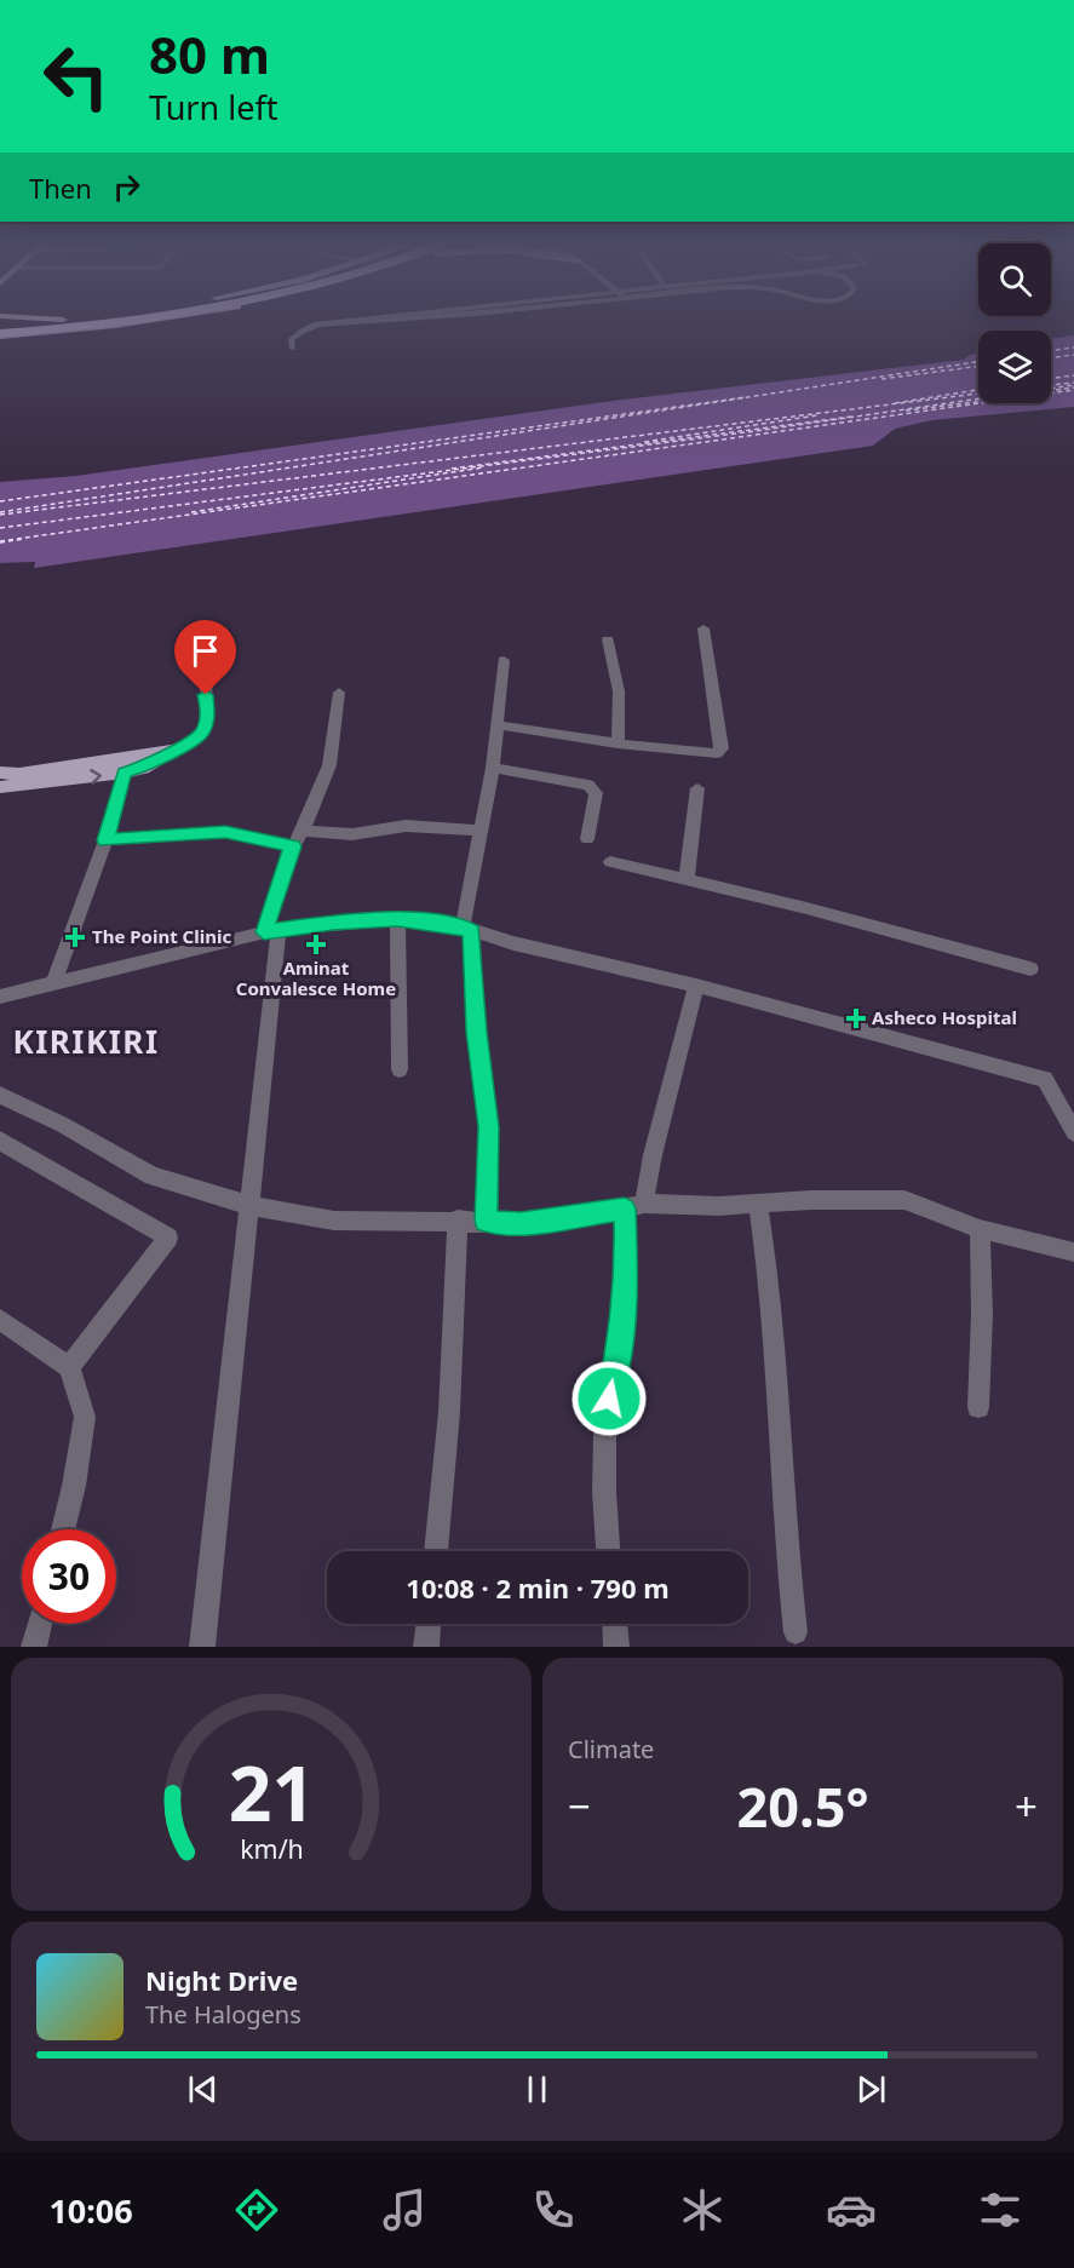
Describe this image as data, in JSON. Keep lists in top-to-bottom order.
{
  "districts": ["KIRIKIRI"],
  "places": {
    "health": ["The Point Clinic", "Aminat Convalesce Home", "Asheco Hospital"]
  },
  "page": {
    "turn": ["80 m", "Turn left"],
    "then": "Then",
    "limit": "30",
    "trip": "10:08 · 2 min · 790 m",
    "tile": "Climate",
    "heat": ["−", "20.5°", "+"],
    "song": ["Night Drive", "The Halogens"],
    "tabs": "10:06",
    "gauge": ["21", "km/h"]
  }
}
